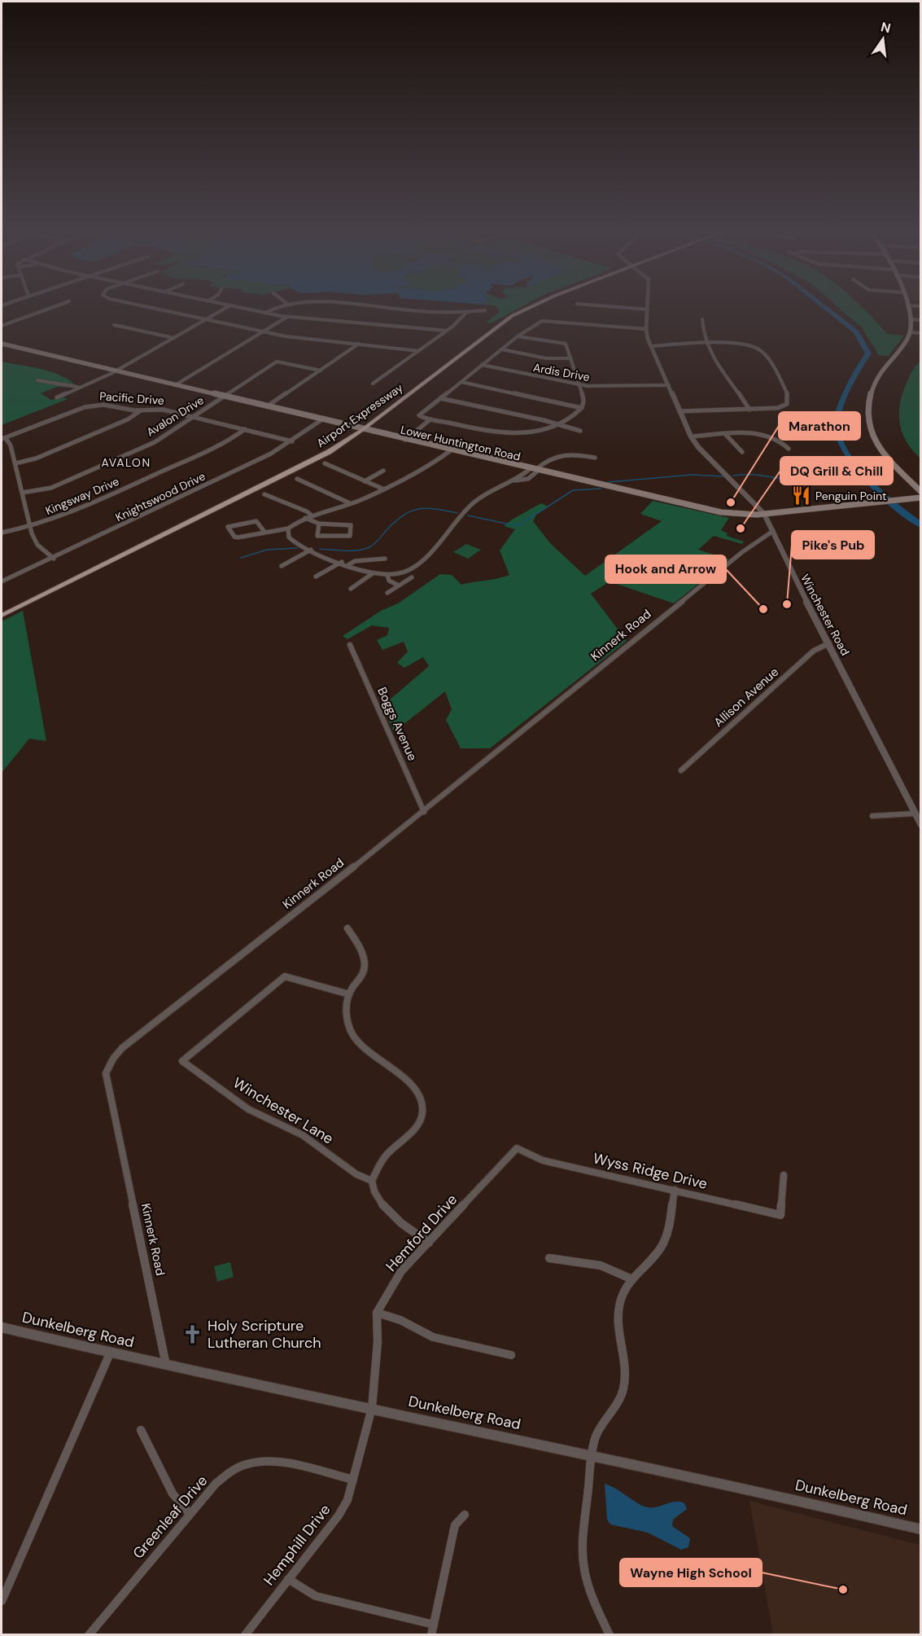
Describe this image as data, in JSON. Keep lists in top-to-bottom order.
{
  "streets": {
    "main road": ["Airport Expressway", "Lower Huntington Road"],
    "street": [
      "Ardis Drive",
      "Pacific Drive",
      "Avalon Drive",
      "Kingsway Drive",
      "Knightswood Drive",
      "Winchester Road",
      "Kinnerk Road",
      "Allison Avenue",
      "Boggs Avenue",
      "Winchester Lane",
      "Wyss Ridge Drive",
      "Hemford Drive",
      "Dunkelberg Road",
      "Greenleaf Drive",
      "Hemphill Drive"
    ]
  },
  "crossings": [
    ["Ardis Drive", "Winchester Road"],
    ["Pacific Drive", "Avalon Drive"],
    ["Pacific Drive", "Kingsway Drive"],
    ["Pacific Drive", "Knightswood Drive"],
    ["Airport Expressway", "Lower Huntington Road"],
    ["Avalon Drive", "Lower Huntington Road"],
    ["Lower Huntington Road", "Knightswood Drive"],
    ["Lower Huntington Road", "Winchester Road"],
    ["Winchester Road", "Kinnerk Road"],
    ["Winchester Road", "Allison Avenue"],
    ["Kinnerk Road", "Boggs Avenue"],
    ["Kinnerk Road", "Dunkelberg Road"],
    ["Wyss Ridge Drive", "Hemford Drive"],
    ["Dunkelberg Road", "Hemphill Drive"],
    ["Greenleaf Drive", "Hemphill Drive"]
  ],
  "districts": ["AVALON"],
  "places": {
    "restaurant": ["Penguin Point"],
    "other": [
      "Marathon",
      "DQ Grill & Chill",
      "Pike's Pub",
      "Hook and Arrow",
      "Wayne High School"
    ],
    "church": ["Holy Scripture Lutheran Church"]
  },
  "north": "top"
}
